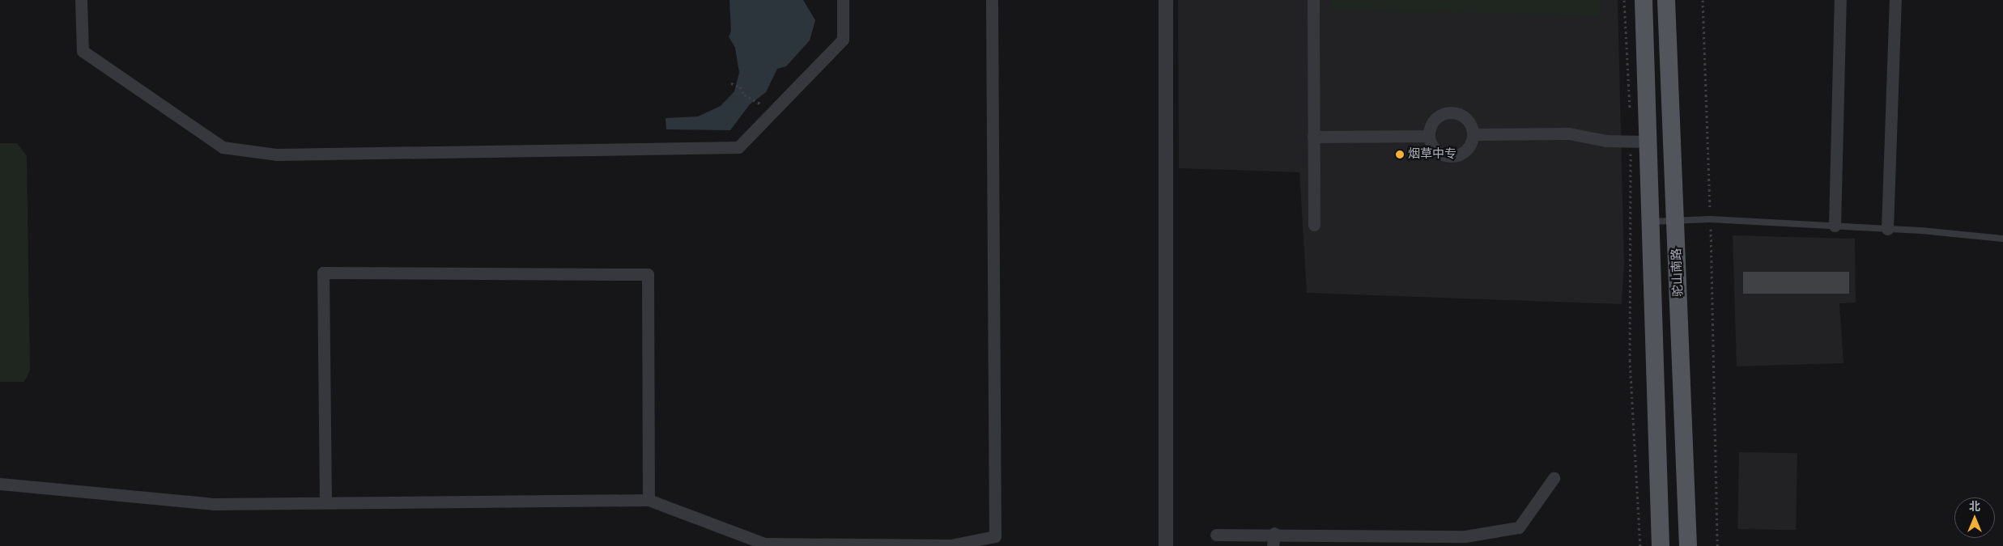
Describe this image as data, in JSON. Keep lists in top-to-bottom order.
{
  "streets": {
    "main road": ["驼山南路"]
  },
  "places": ["烟草中专"],
  "north": "top"
}
